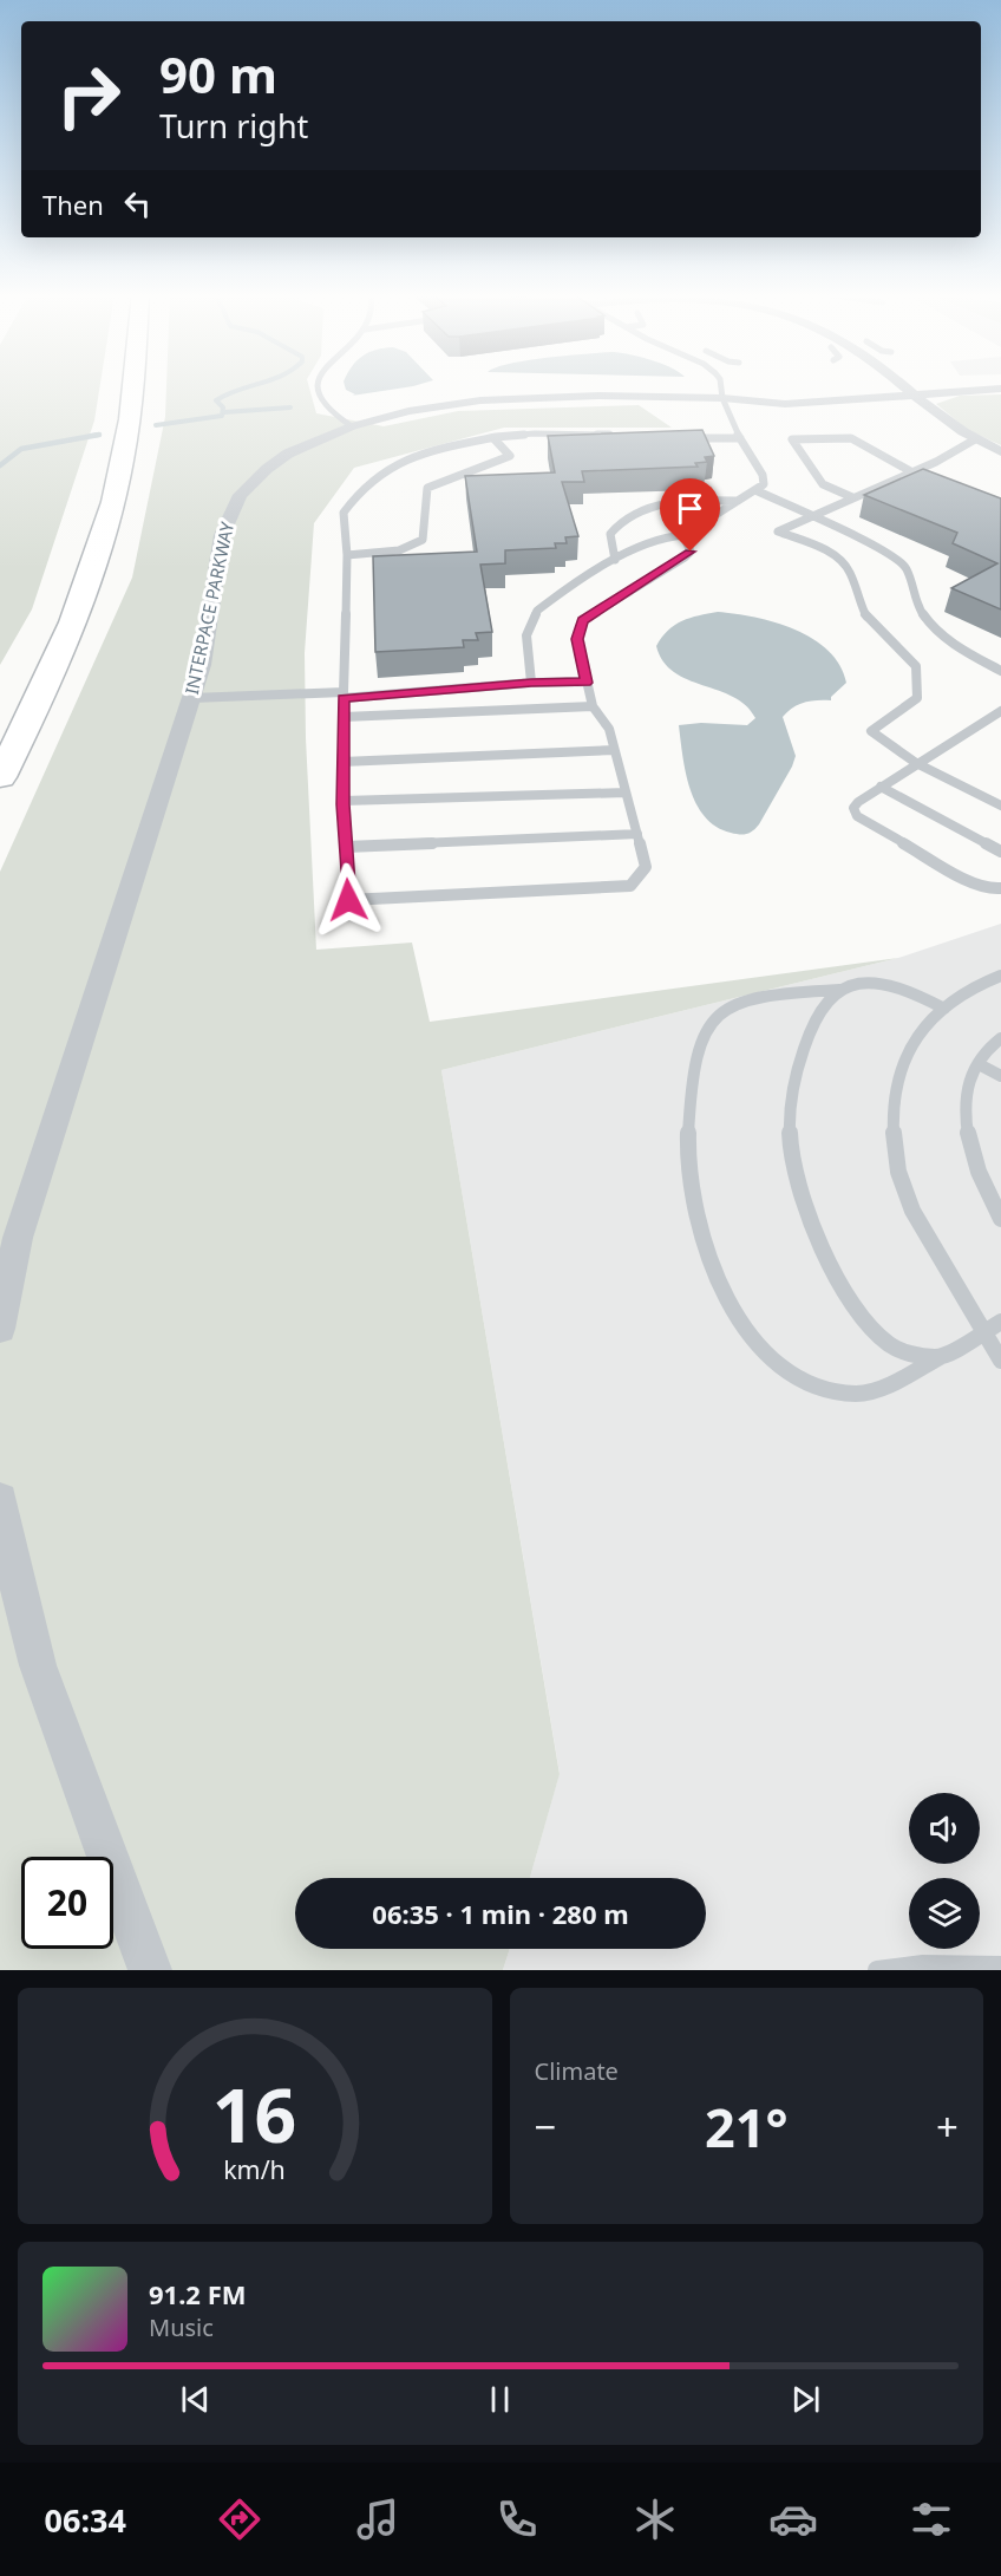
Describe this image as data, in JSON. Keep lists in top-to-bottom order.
{
  "streets": {
    "street": ["INTERPACE PARKWAY"]
  },
  "page": {
    "turn": ["90 m", "Turn right"],
    "then": "Then",
    "limit": "20",
    "trip": "06:35 · 1 min · 280 m",
    "tile": "Climate",
    "heat": ["−", "21°", "+"],
    "song": ["91.2 FM", "Music"],
    "tabs": "06:34",
    "gauge": ["16", "km/h"]
  }
}
